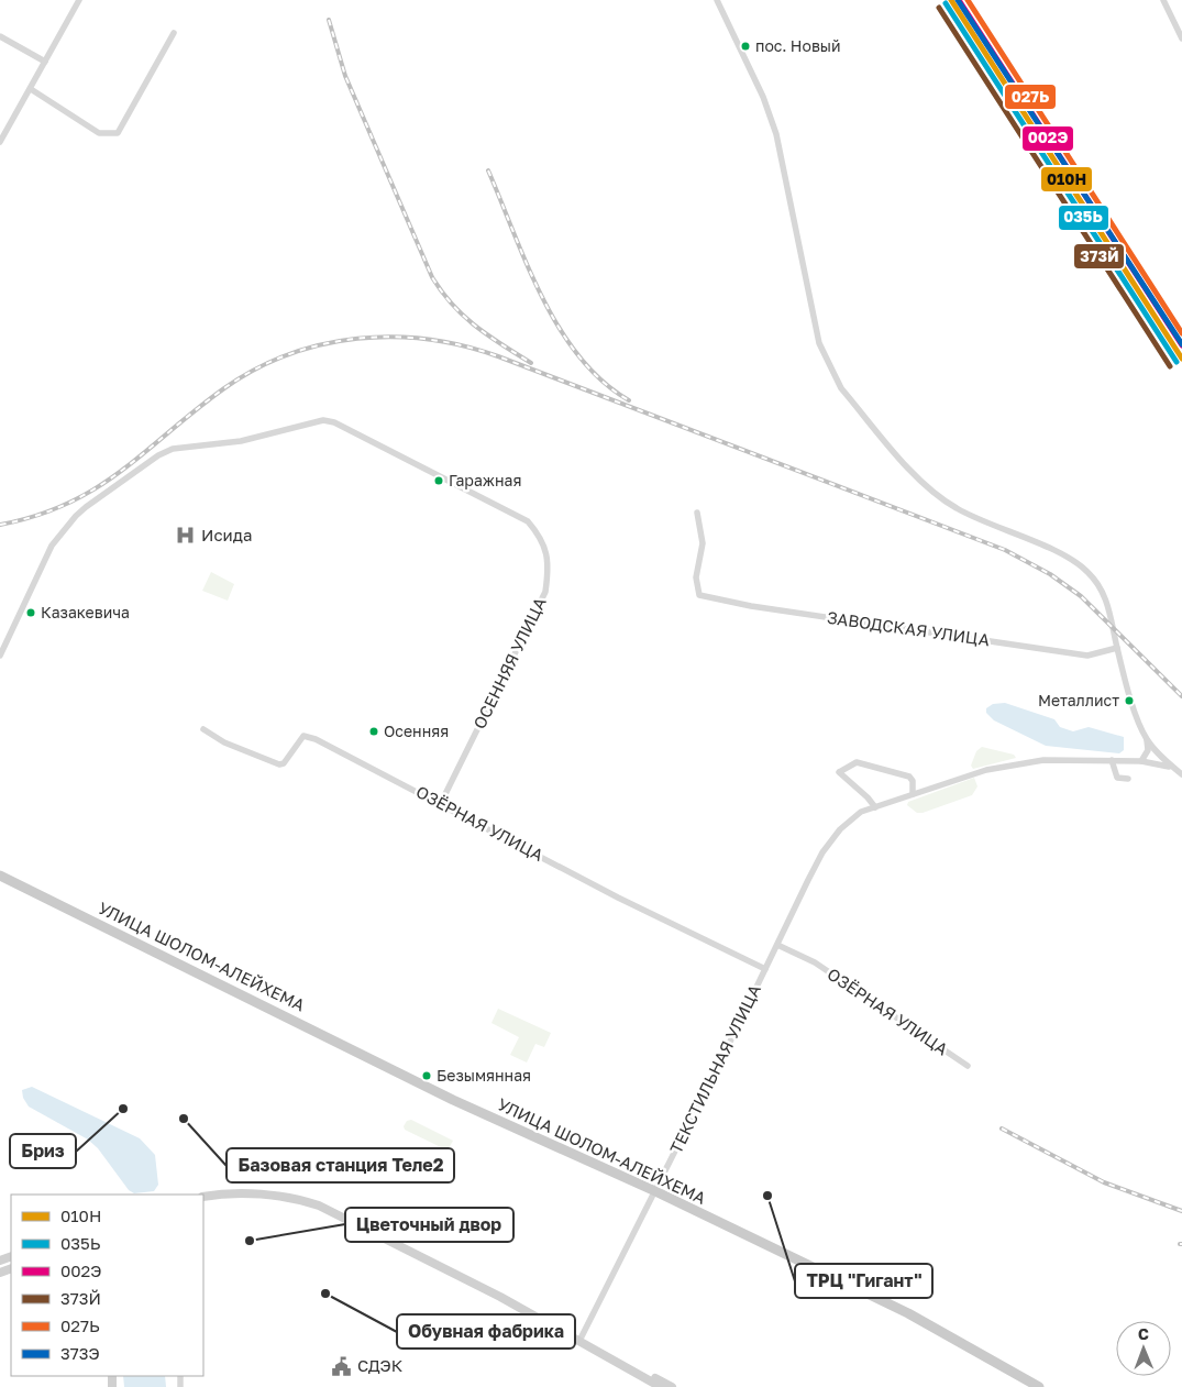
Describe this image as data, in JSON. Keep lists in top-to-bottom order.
{
  "streets": {
    "main road": ["УЛИЦА ШОЛОМ-АЛЕЙХЕМА"],
    "street": [
      "ЗАВОДСКАЯ УЛИЦА",
      "ОСЕННЯЯ УЛИЦА",
      "ОЗЁРНАЯ УЛИЦА",
      "ТЕКСТИЛЬНАЯ УЛИЦА"
    ]
  },
  "crossings": [
    ["ОСЕННЯЯ УЛИЦА", "ОЗЁРНАЯ УЛИЦА"],
    ["ОЗЁРНАЯ УЛИЦА", "ТЕКСТИЛЬНАЯ УЛИЦА"],
    ["УЛИЦА ШОЛОМ-АЛЕЙХЕМА", "ТЕКСТИЛЬНАЯ УЛИЦА"]
  ],
  "places": {
    "other": [
      "пос. Новый",
      "Гаражная",
      "Казакевича",
      "Металлист",
      "Осенняя",
      "Безымянная",
      "Бриз",
      "Базовая станция Теле2",
      "ТРЦ \"Гигант\"",
      "Цветочный двор",
      "Обувная фабрика"
    ],
    "hospital": ["Исида"],
    "public building": ["СДЭК"]
  },
  "lines": [
    "transit line 010Н",
    "transit line 002Э",
    "transit line 027Ь",
    "transit line 373Э",
    "transit line 035Ь",
    "transit line 373Й"
  ],
  "legend": [
    "010Н",
    "035Ь",
    "002Э",
    "373Й",
    "027Ь",
    "373Э"
  ],
  "north": "top"
}
